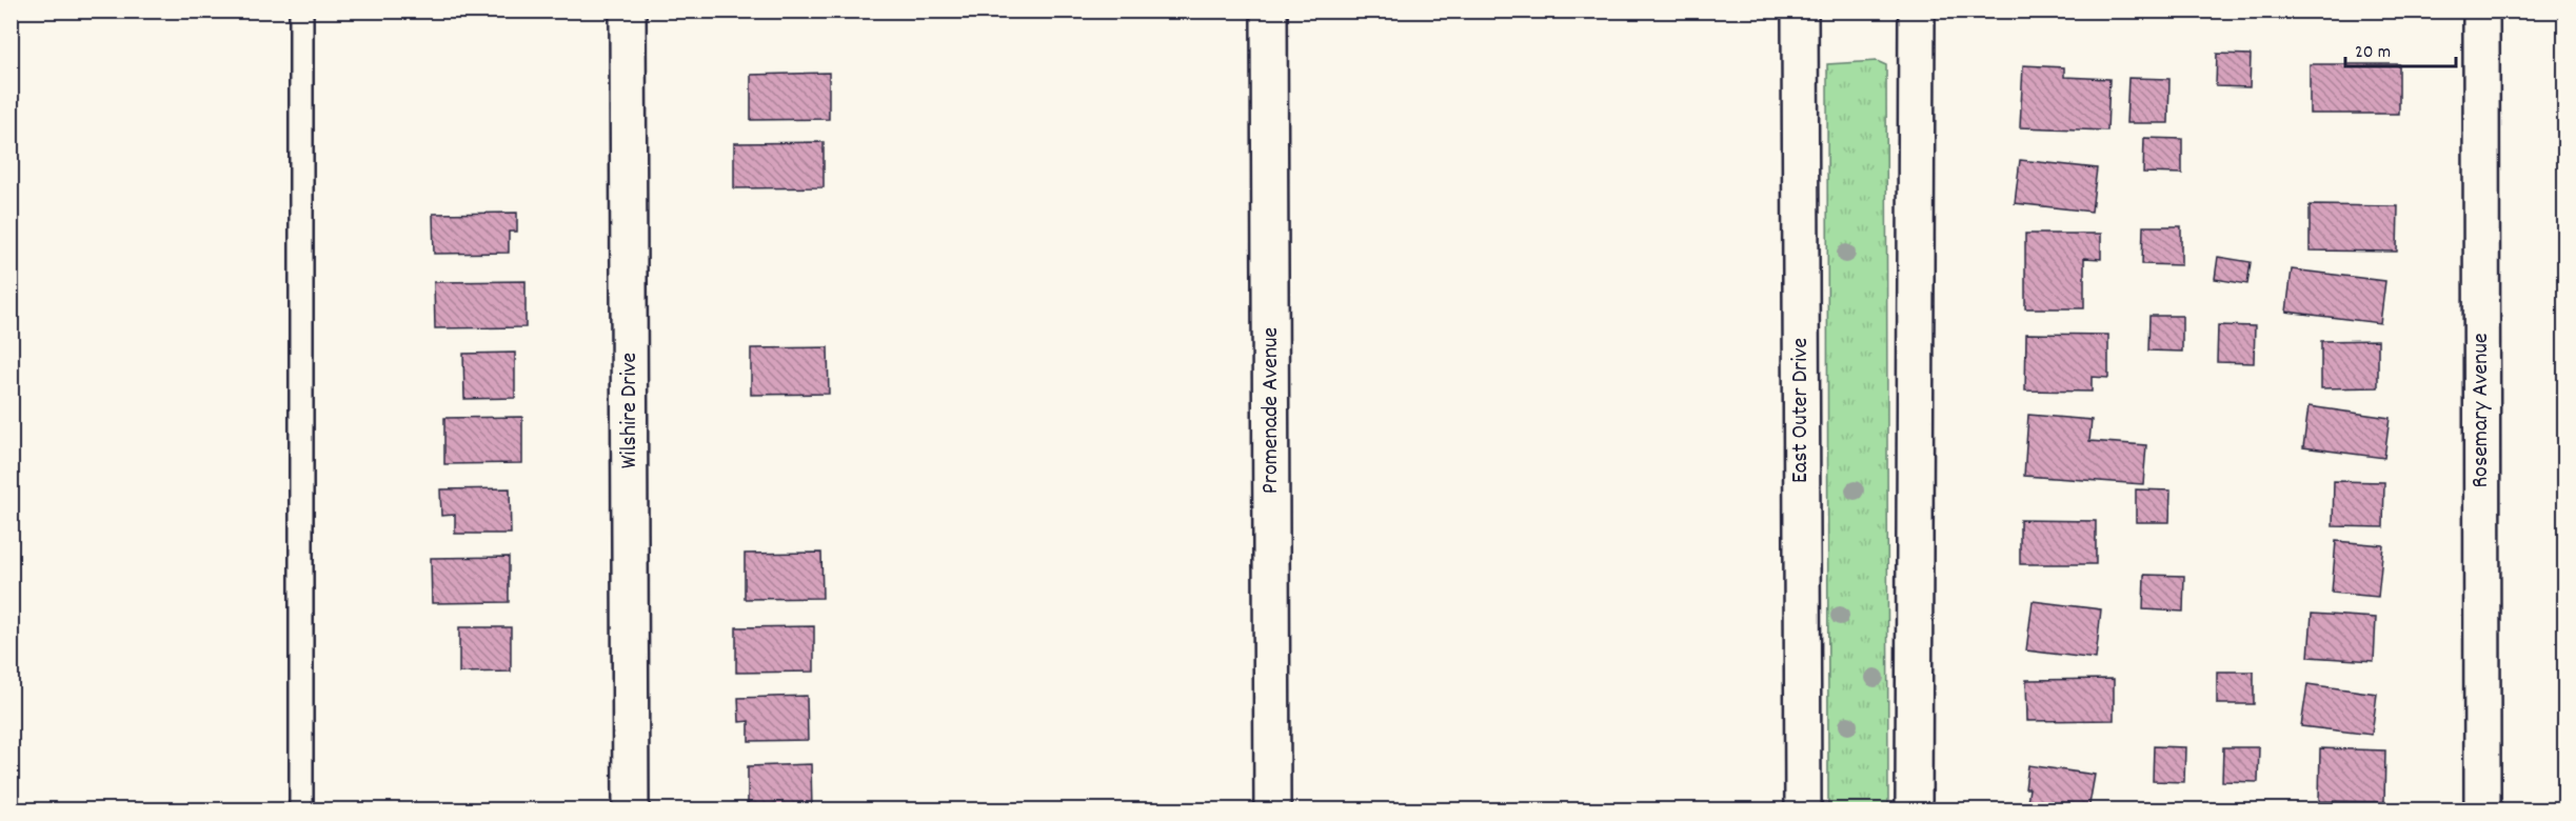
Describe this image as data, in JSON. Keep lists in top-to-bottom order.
{
  "streets": {
    "street": [
      "Wilshire Drive",
      "Promenade Avenue",
      "East Outer Drive",
      "Rosemary Avenue"
    ]
  },
  "scale_bar": "20 m"
}
